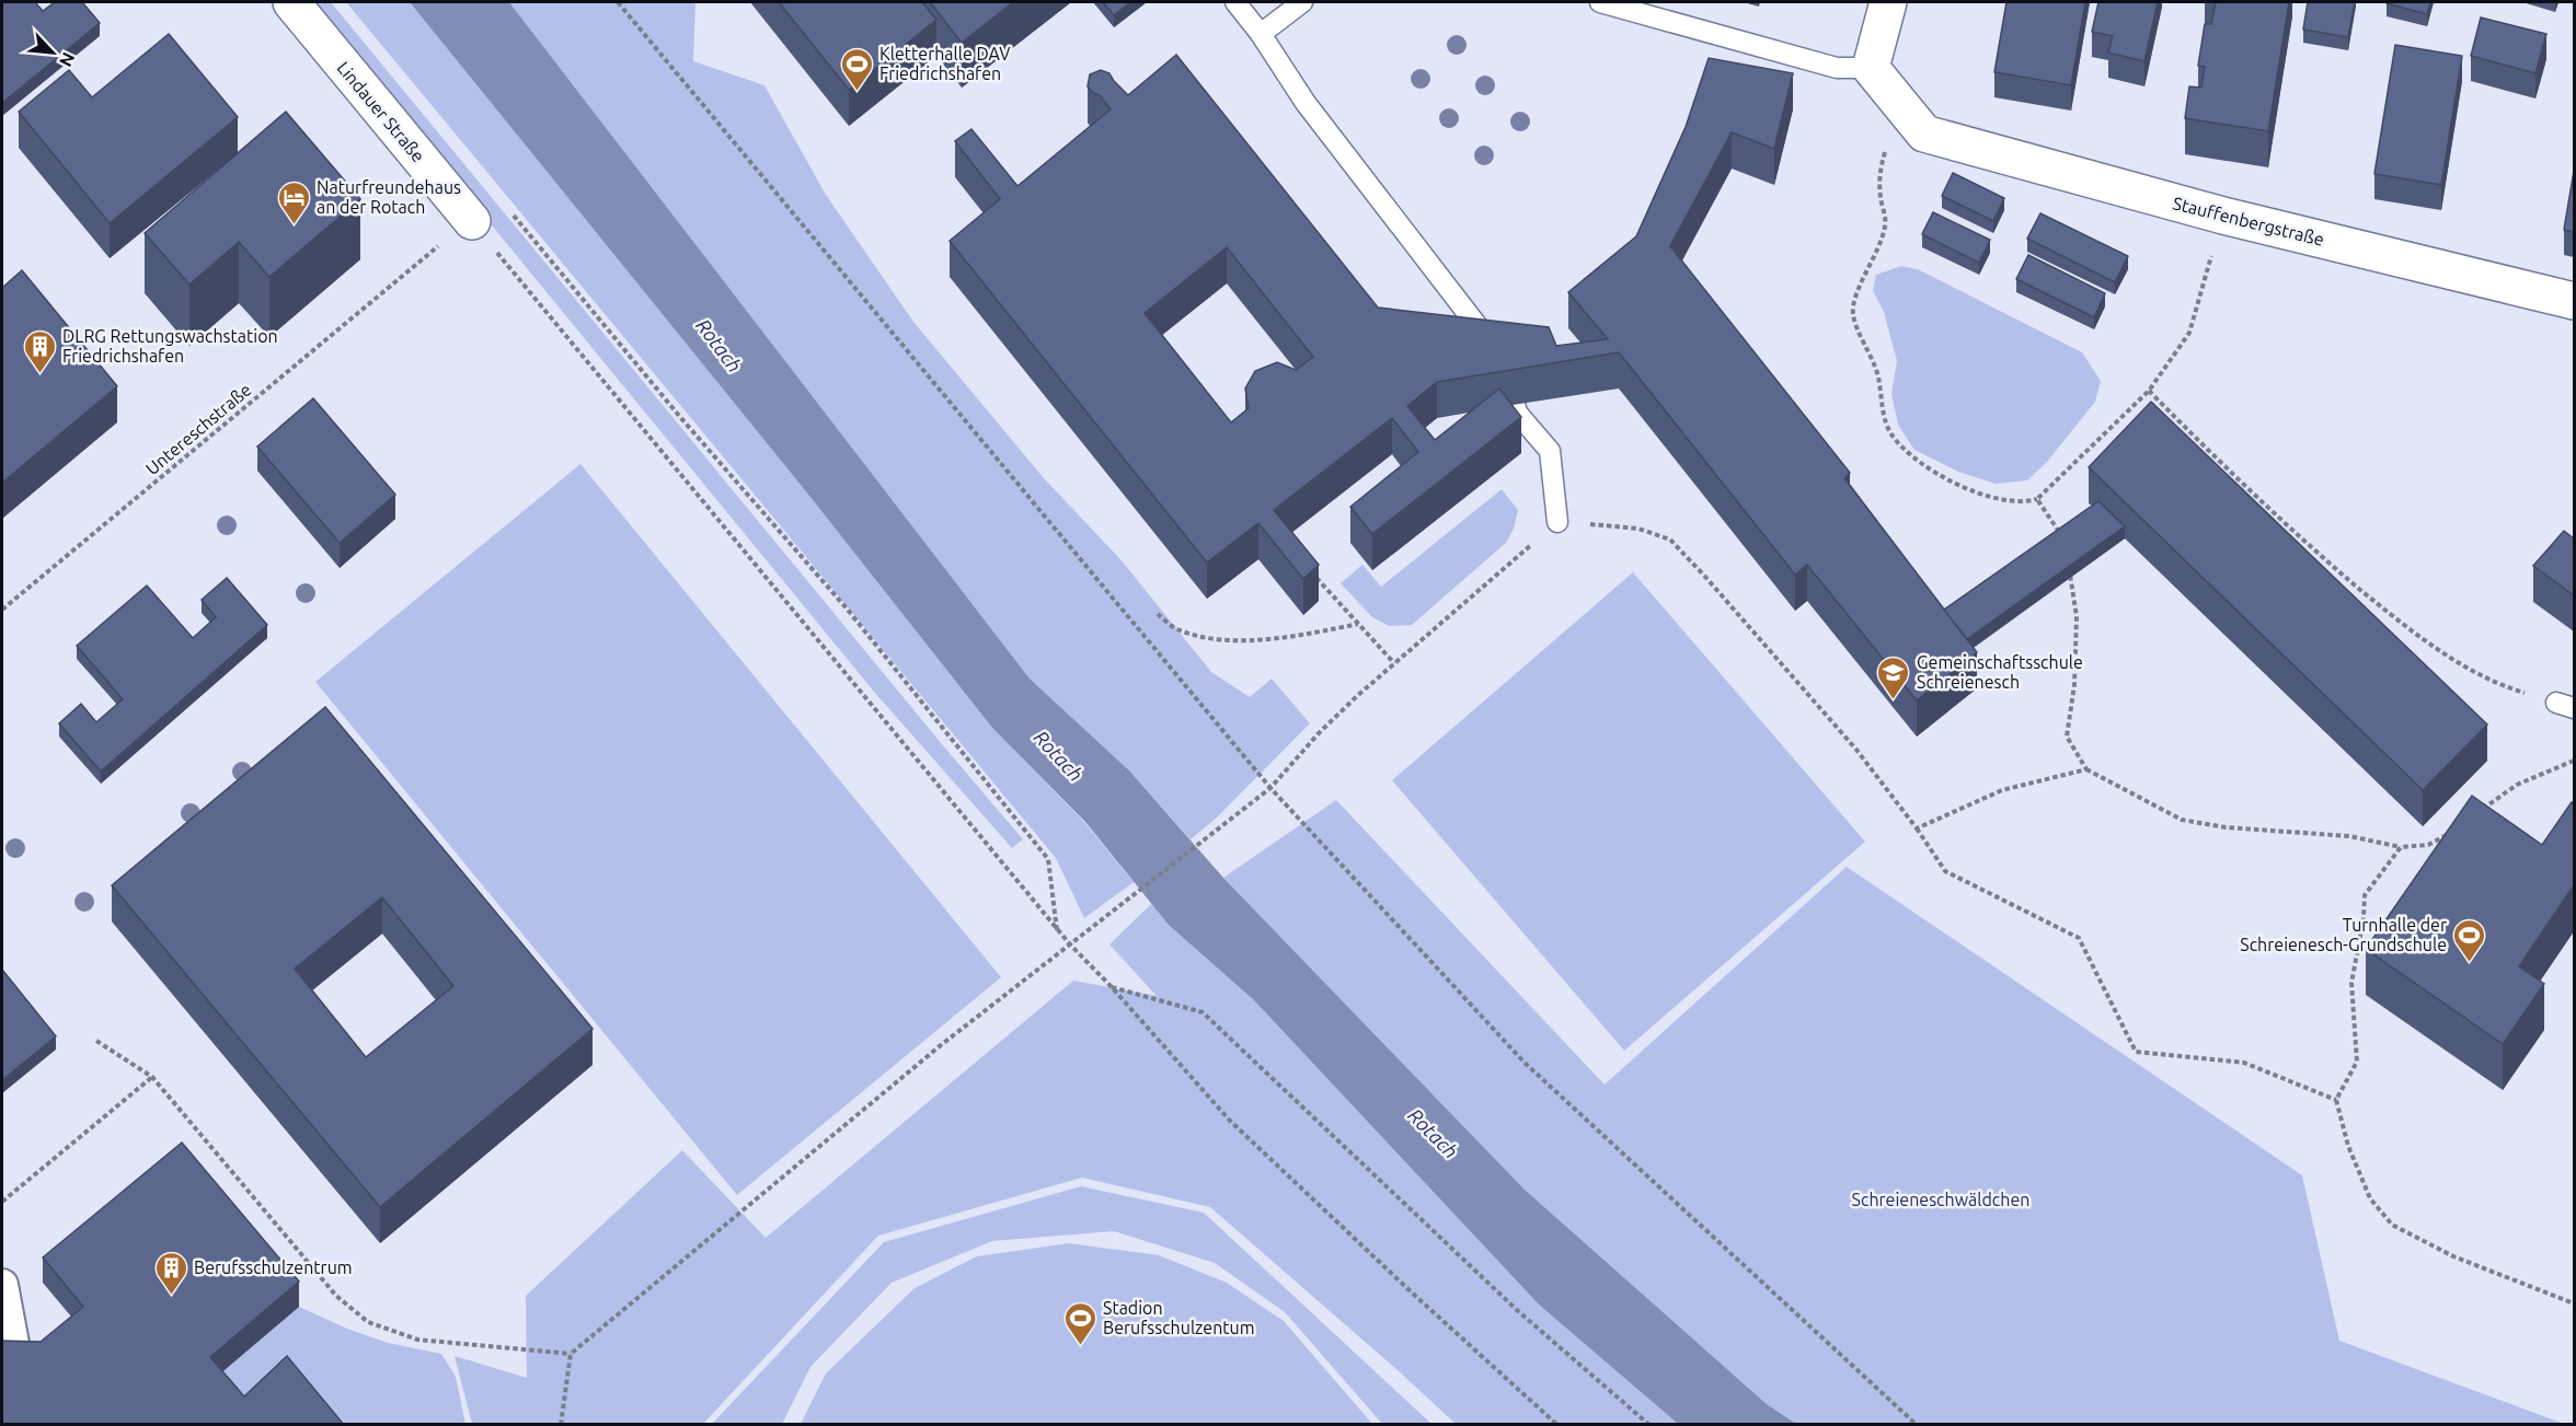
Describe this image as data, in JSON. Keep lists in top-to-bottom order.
{
  "streets": {
    "street": ["Lindauer Straße", "Stauffenbergstraße"],
    "path": ["Untereschstraße"]
  },
  "crossings": [
    ["Lindauer Straße", "Untereschstraße"]
  ],
  "water": ["Rotach"],
  "parks": ["Schreieneschwäldchen"],
  "places": {
    "sports": ["Kletterhalle DAV Friedrichshafen", "Turnhalle der Schreienesch-Grundschule", "Stadion Berufsschulzentum"],
    "hotel": ["Naturfreundehaus an der Rotach"],
    "building": ["DLRG Rettungswachstation Friedrichshafen", "Berufsschulzentrum"],
    "school or university": ["Gemeinschaftsschule Schreienesch"]
  },
  "north": "bottom right"
}
